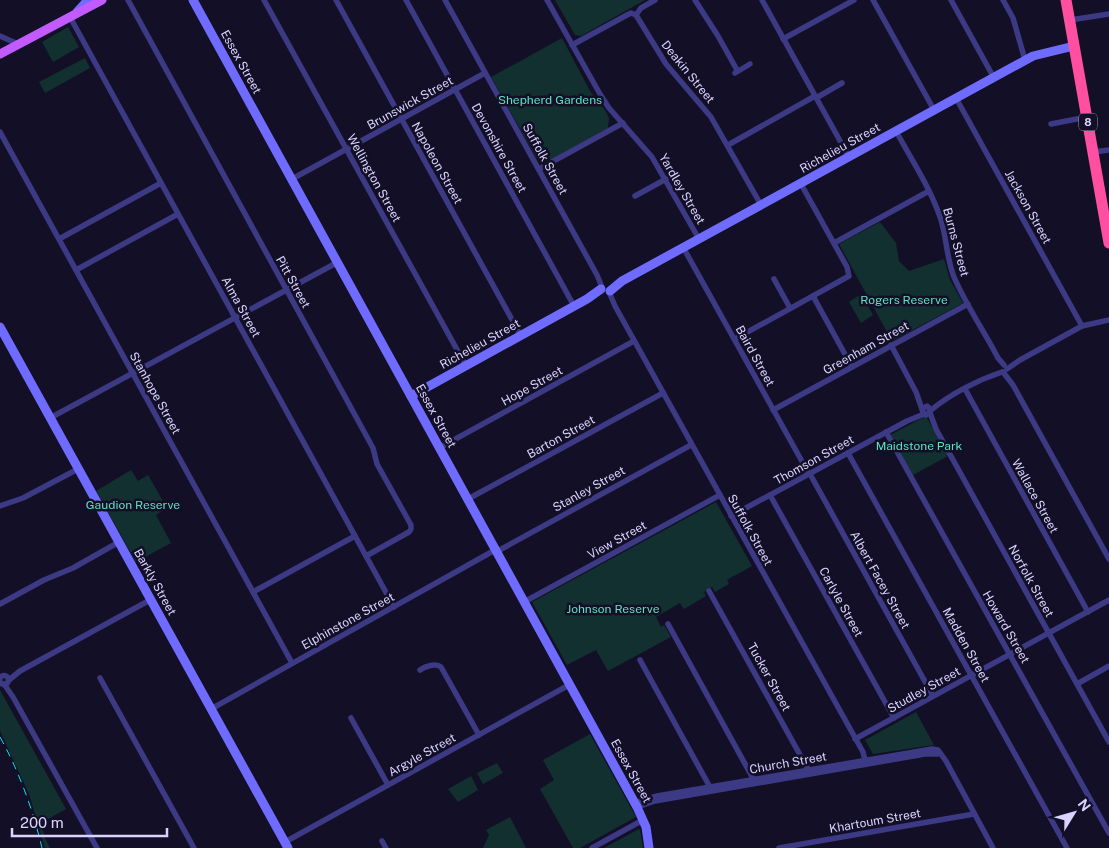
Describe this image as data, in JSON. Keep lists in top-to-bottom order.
{
  "streets": {
    "highway": ["8"],
    "street": [
      "Essex Street",
      "Deakin Street",
      "Brunswick Street",
      "Devonshire Street",
      "Richelieu Street",
      "Suffolk Street",
      "Napoleon Street",
      "Wellington Street",
      "Yardley Street",
      "Jackson Street",
      "Burns Street",
      "Pitt Street",
      "Alma Street",
      "Greenham Street",
      "Baird Street",
      "Hope Street",
      "Stanhope Street",
      "Barton Street",
      "Thomson Street",
      "Stanley Street",
      "Wallace Street",
      "View Street",
      "Albert Facey Street",
      "Norfolk Street",
      "Barkly Street",
      "Carlyle Street",
      "Elphinstone Street",
      "Howard Street",
      "Madden Street",
      "Tucker Street",
      "Studley Street",
      "Argyle Street",
      "Church Street",
      "Khartoum Street"
    ]
  },
  "crossings": [
    ["Essex Street", "Brunswick Street"],
    ["Essex Street", "Richelieu Street"],
    ["Essex Street", "Hope Street"],
    ["Essex Street", "Barton Street"],
    ["Essex Street", "Stanley Street"],
    ["Essex Street", "View Street"],
    ["Essex Street", "Elphinstone Street"],
    ["Essex Street", "Argyle Street"],
    ["Essex Street", "Church Street"],
    ["Deakin Street", "Richelieu Street"],
    ["Brunswick Street", "Devonshire Street"],
    ["Brunswick Street", "Suffolk Street"],
    ["Brunswick Street", "Napoleon Street"],
    ["Brunswick Street", "Wellington Street"],
    ["8", "Richelieu Street"],
    ["Devonshire Street", "Richelieu Street"],
    ["Richelieu Street", "Suffolk Street"],
    ["Richelieu Street", "Napoleon Street"],
    ["Richelieu Street", "Wellington Street"],
    ["Richelieu Street", "Yardley Street"],
    ["Richelieu Street", "Jackson Street"],
    ["Richelieu Street", "Burns Street"],
    ["Richelieu Street", "Baird Street"],
    ["Suffolk Street", "Hope Street"],
    ["Suffolk Street", "Barton Street"],
    ["Suffolk Street", "Thomson Street"],
    ["Suffolk Street", "Stanley Street"],
    ["Suffolk Street", "View Street"],
    ["Suffolk Street", "Studley Street"],
    ["Suffolk Street", "Church Street"],
    ["Jackson Street", "Thomson Street"],
    ["Burns Street", "Greenham Street"],
    ["Burns Street", "Thomson Street"],
    ["Pitt Street", "Alma Street"],
    ["Alma Street", "Elphinstone Street"],
    ["Greenham Street", "Baird Street"],
    ["Greenham Street", "Norfolk Street"],
    ["Baird Street", "Thomson Street"],
    ["Baird Street", "Albert Facey Street"],
    ["Stanhope Street", "Elphinstone Street"],
    ["Thomson Street", "Wallace Street"],
    ["Thomson Street", "Albert Facey Street"],
    ["Thomson Street", "Norfolk Street"],
    ["Thomson Street", "Carlyle Street"],
    ["Thomson Street", "Howard Street"],
    ["Thomson Street", "Madden Street"],
    ["Stanley Street", "Elphinstone Street"],
    ["Wallace Street", "Studley Street"],
    ["Albert Facey Street", "Studley Street"],
    ["Norfolk Street", "Studley Street"],
    ["Barkly Street", "Elphinstone Street"],
    ["Barkly Street", "Argyle Street"],
    ["Carlyle Street", "Studley Street"],
    ["Howard Street", "Studley Street"],
    ["Madden Street", "Studley Street"],
    ["Tucker Street", "Church Street"],
    ["Church Street", "Khartoum Street"]
  ],
  "parks": [
    "Shepherd Gardens",
    "Rogers Reserve",
    "Maidstone Park",
    "Gaudion Reserve",
    "Johnson Reserve"
  ],
  "scale_bar": "200 m",
  "north": "top right"
}
